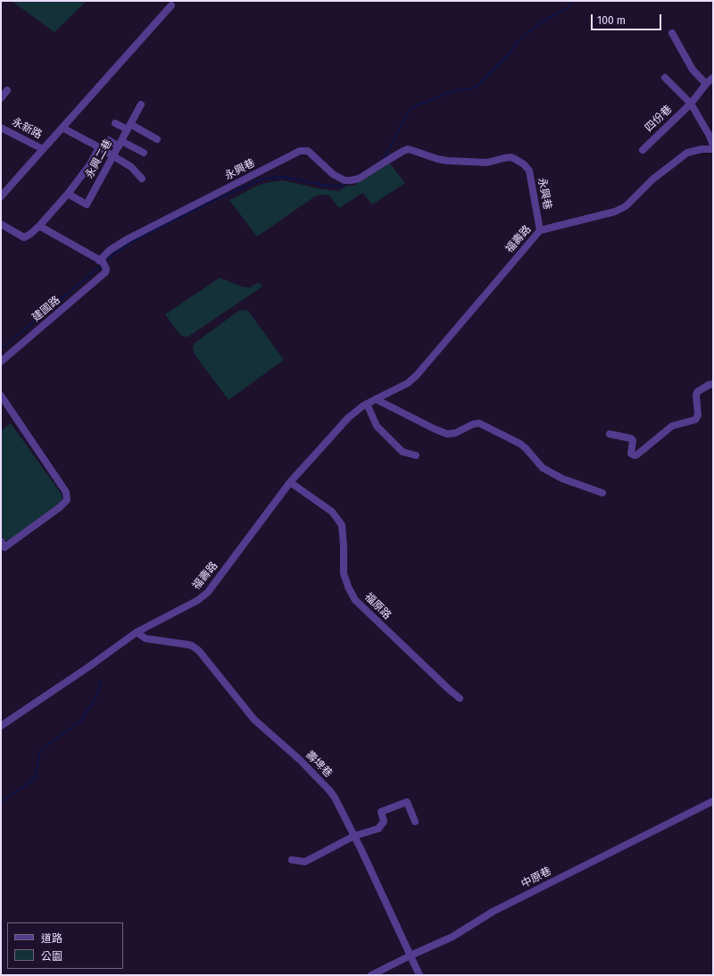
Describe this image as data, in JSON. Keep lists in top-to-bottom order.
{
  "streets": {
    "street": [
      "四份巷",
      "永新路",
      "永興二巷",
      "永興巷",
      "福壽路",
      "建國路",
      "福原路",
      "壽埤巷",
      "中原巷"
    ]
  },
  "crossings": [
    ["永興巷", "福壽路"],
    ["永興巷", "建國路"],
    ["福壽路", "福原路"],
    ["福壽路", "壽埤巷"],
    ["壽埤巷", "中原巷"]
  ],
  "legend": ["道路", "公園"],
  "scale_bar": "100 m"
}
